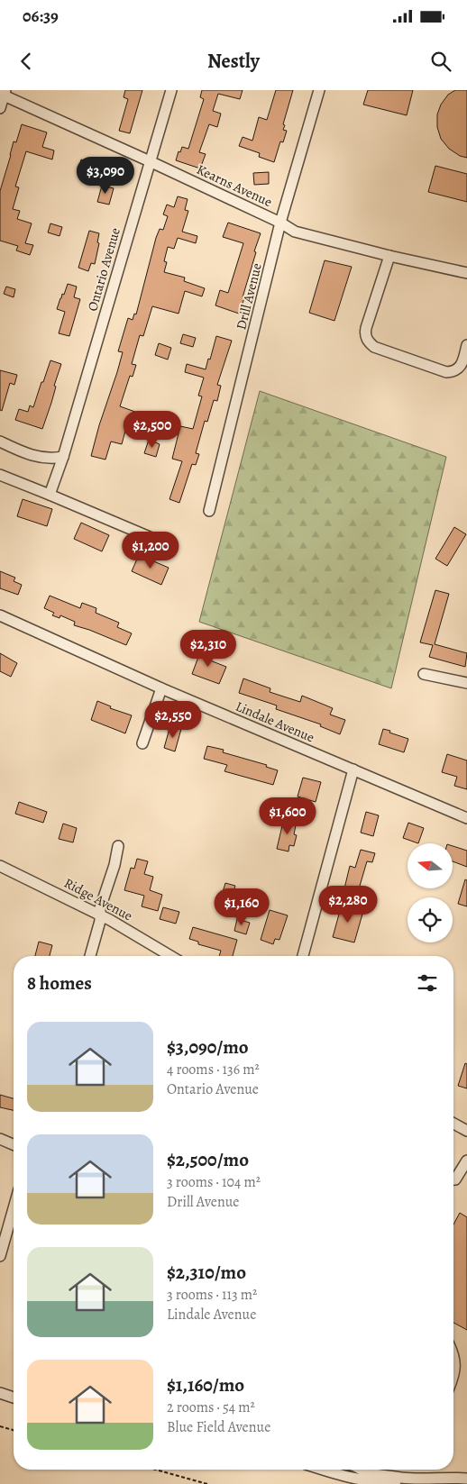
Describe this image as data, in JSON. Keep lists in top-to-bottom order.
{
  "streets": {
    "street": [
      "Kearns Avenue",
      "Ontario Avenue",
      "Drill Avenue",
      "Lindale Avenue",
      "Ridge Avenue"
    ]
  },
  "crossings": [
    ["Kearns Avenue", "Ontario Avenue"],
    ["Kearns Avenue", "Drill Avenue"]
  ],
  "north": "left",
  "page": {
    "status": "06:39",
    "header": "Nestly",
    "price": [
      "$3,090",
      "$2,500",
      "$1,200",
      "$2,310",
      "$2,550",
      "$1,600",
      "$2,280",
      "$1,160"
    ],
    "heading": "8 homes",
    "list": [
      {
        "name": "$3,090/mo",
        "note": "4 rooms · 136 m² · Ontario Avenue"
      },
      {
        "name": "$2,500/mo",
        "note": "3 rooms · 104 m² · Drill Avenue"
      },
      {
        "name": "$2,310/mo",
        "note": "3 rooms · 113 m² · Lindale Avenue"
      },
      {
        "name": "$1,160/mo",
        "note": "2 rooms · 54 m² · Blue Field Avenue"
      }
    ]
  }
}
